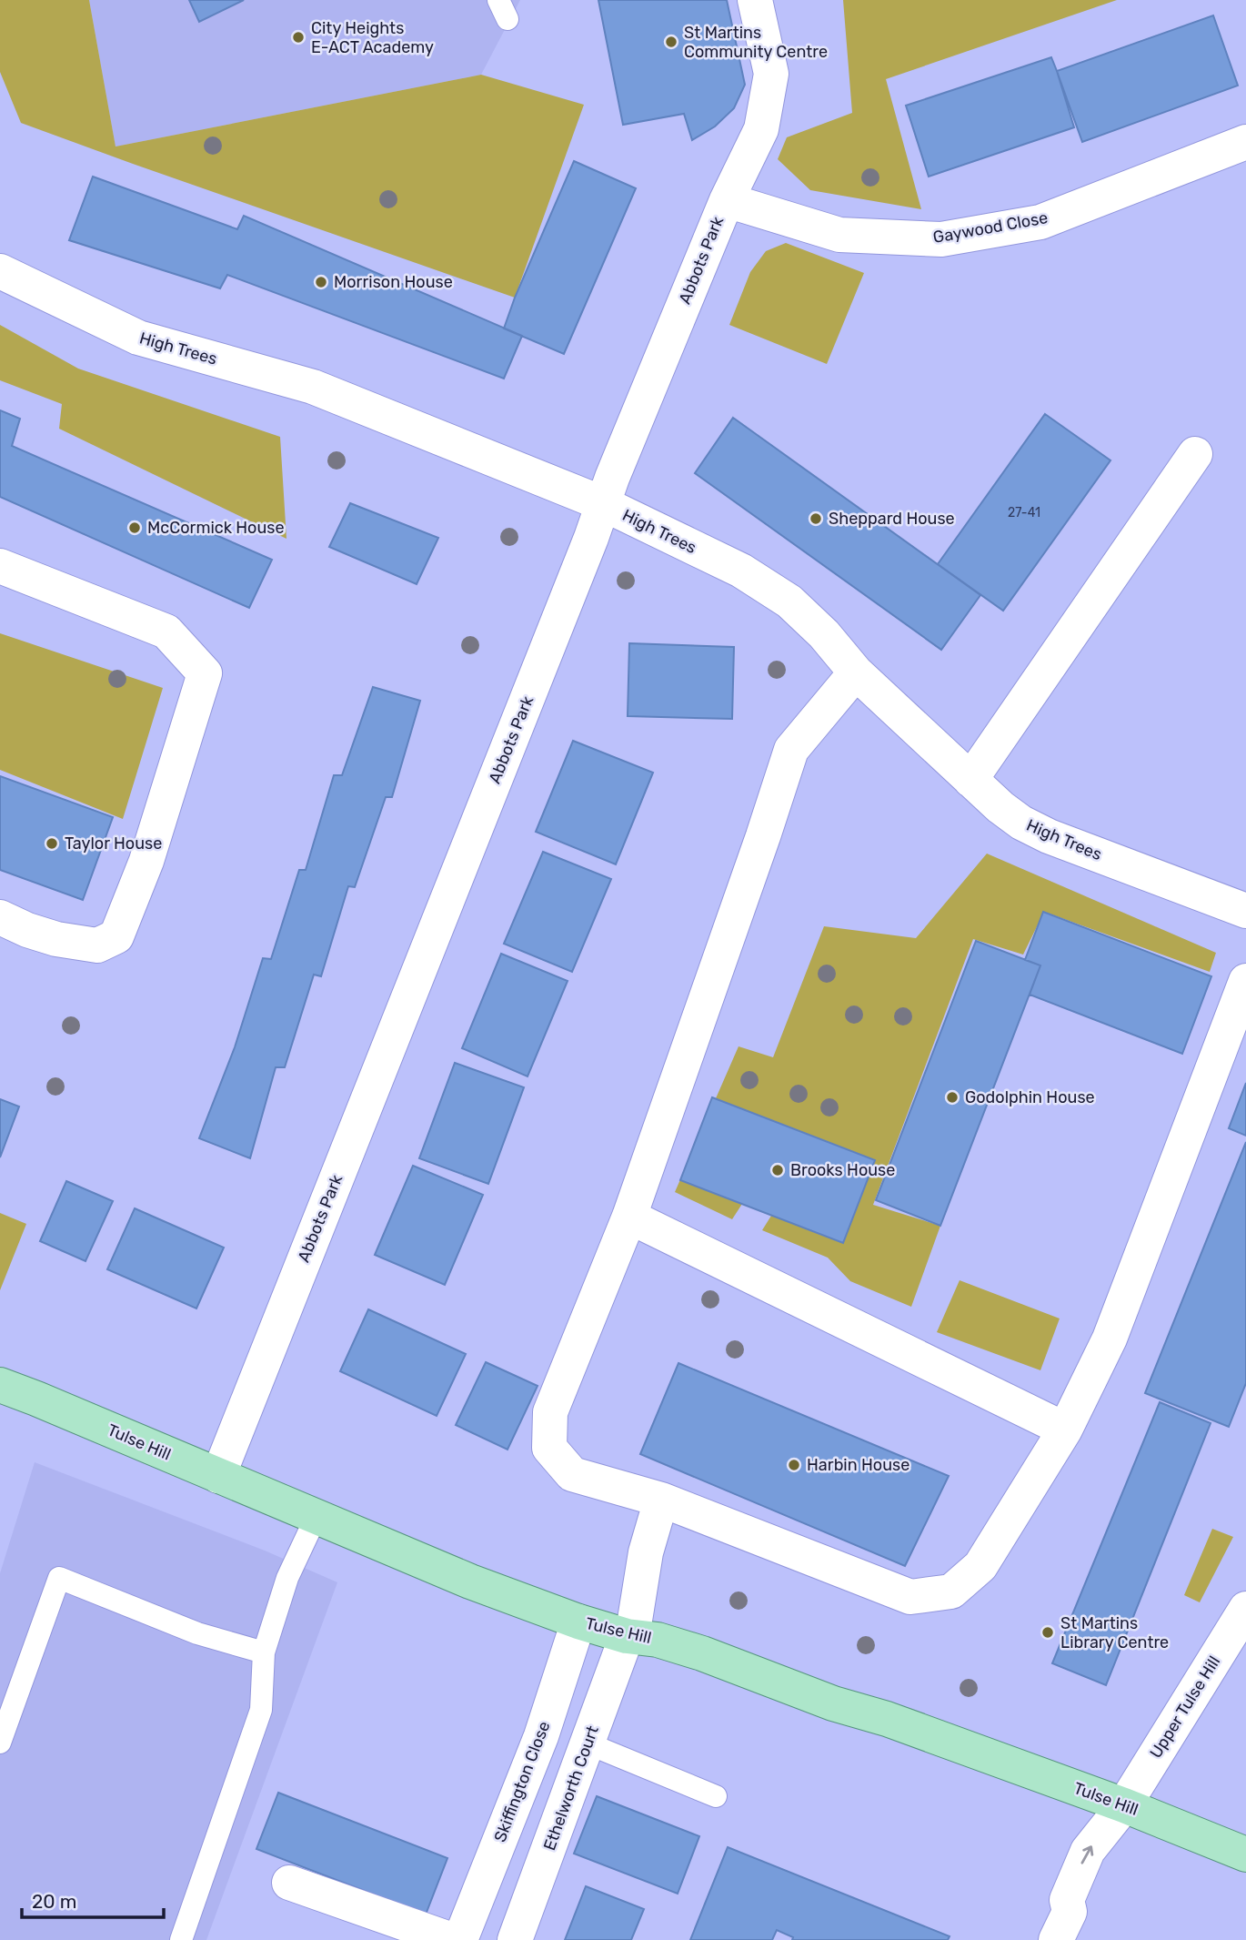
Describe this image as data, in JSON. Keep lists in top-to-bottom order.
{
  "streets": {
    "main road": ["Tulse Hill"],
    "street": [
      "Gaywood Close",
      "Abbots Park",
      "High Trees",
      "Upper Tulse Hill",
      "Skiffington Close",
      "Ethelworth Court"
    ]
  },
  "crossings": [
    ["Gaywood Close", "Abbots Park"],
    ["Abbots Park", "High Trees"],
    ["Abbots Park", "Tulse Hill"],
    ["Tulse Hill", "Upper Tulse Hill"],
    ["Tulse Hill", "Skiffington Close"],
    ["Tulse Hill", "Ethelworth Court"]
  ],
  "one_way": ["Upper Tulse Hill"],
  "places": [
    "City Heights E-ACT Academy",
    "St Martins Community Centre",
    "Morrison House",
    "Sheppard House",
    "McCormick House",
    "Taylor House",
    "Godolphin House",
    "Brooks House",
    "Harbin House",
    "St Martins Library Centre"
  ],
  "house_numbers": ["27-41"],
  "scale_bar": "20 m"
}
